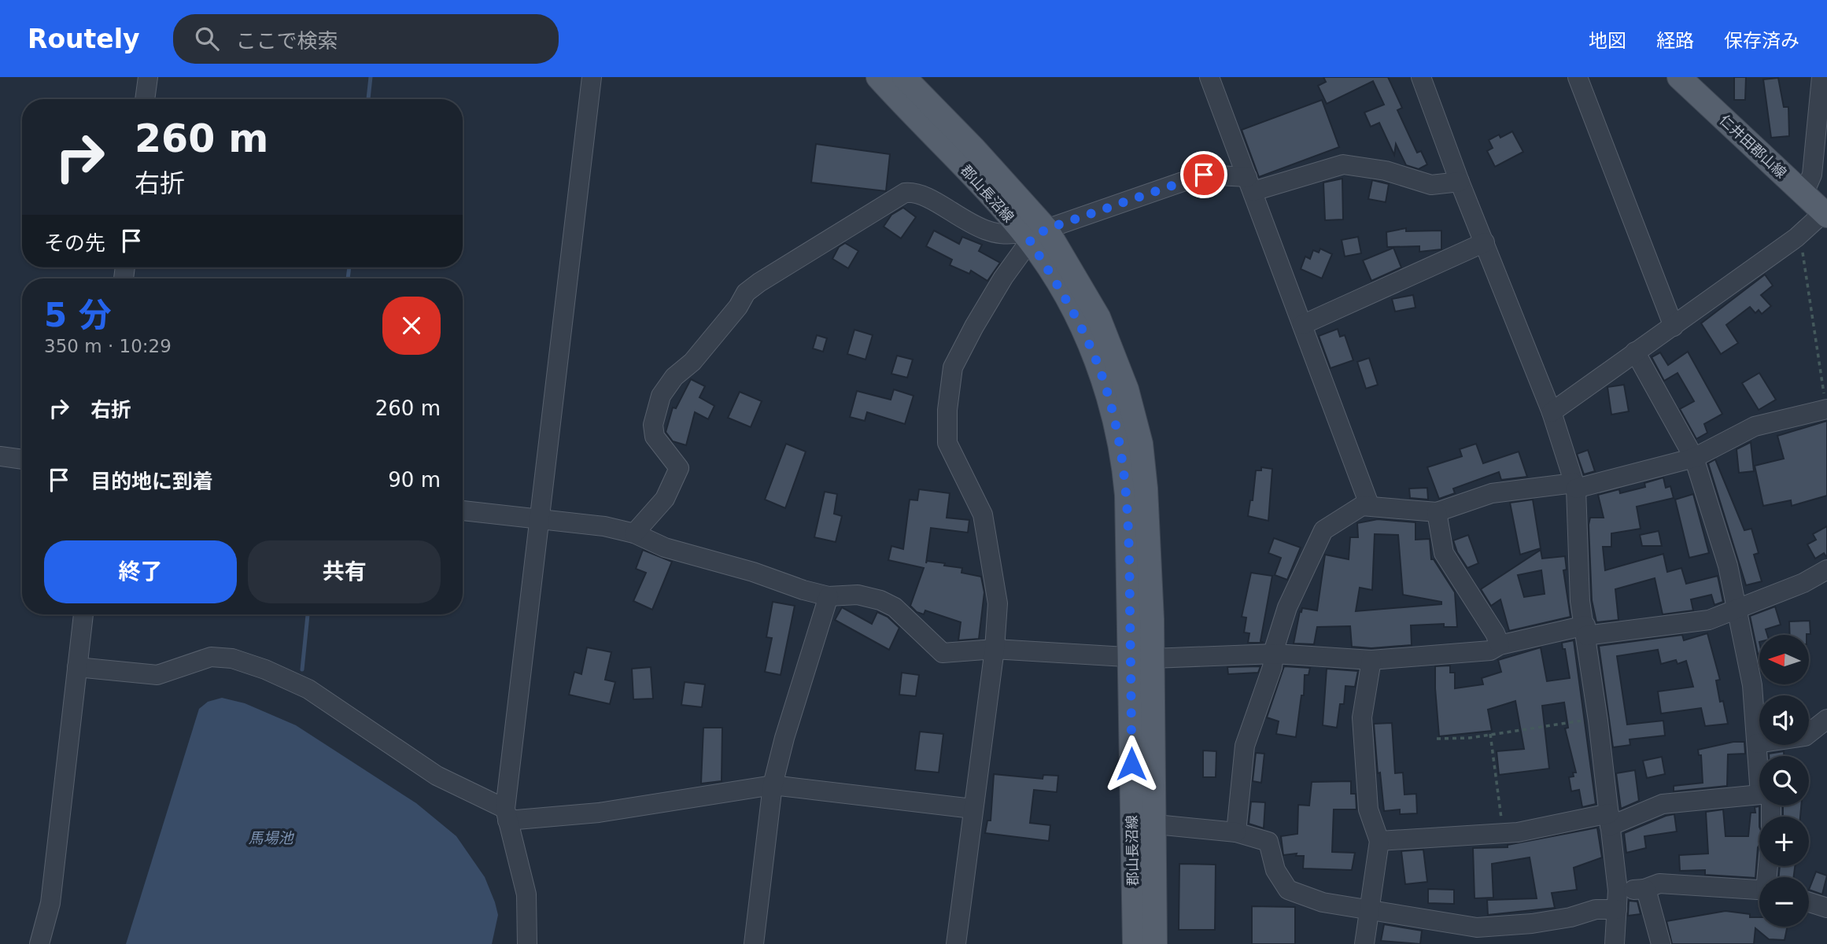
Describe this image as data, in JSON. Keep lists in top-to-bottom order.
{
  "streets": {
    "main road": ["仁井田郡山線", "郡山長沼線"]
  },
  "water": ["馬場池"],
  "north": "left",
  "page": {
    "header": "Routely",
    "search": "ここで検索",
    "nav": ["地図", "経路", "保存済み"],
    "turn": ["260 m", "右折"],
    "then": "その先",
    "heading": ["5 分", "350 m · 10:29"],
    "list": [
      {
        "name": "右折",
        "value": "260 m"
      },
      {
        "name": "目的地に到着",
        "value": "90 m"
      }
    ],
    "buttons": ["終了", "共有"],
    "map_buttons": ["+", "−"]
  }
}
